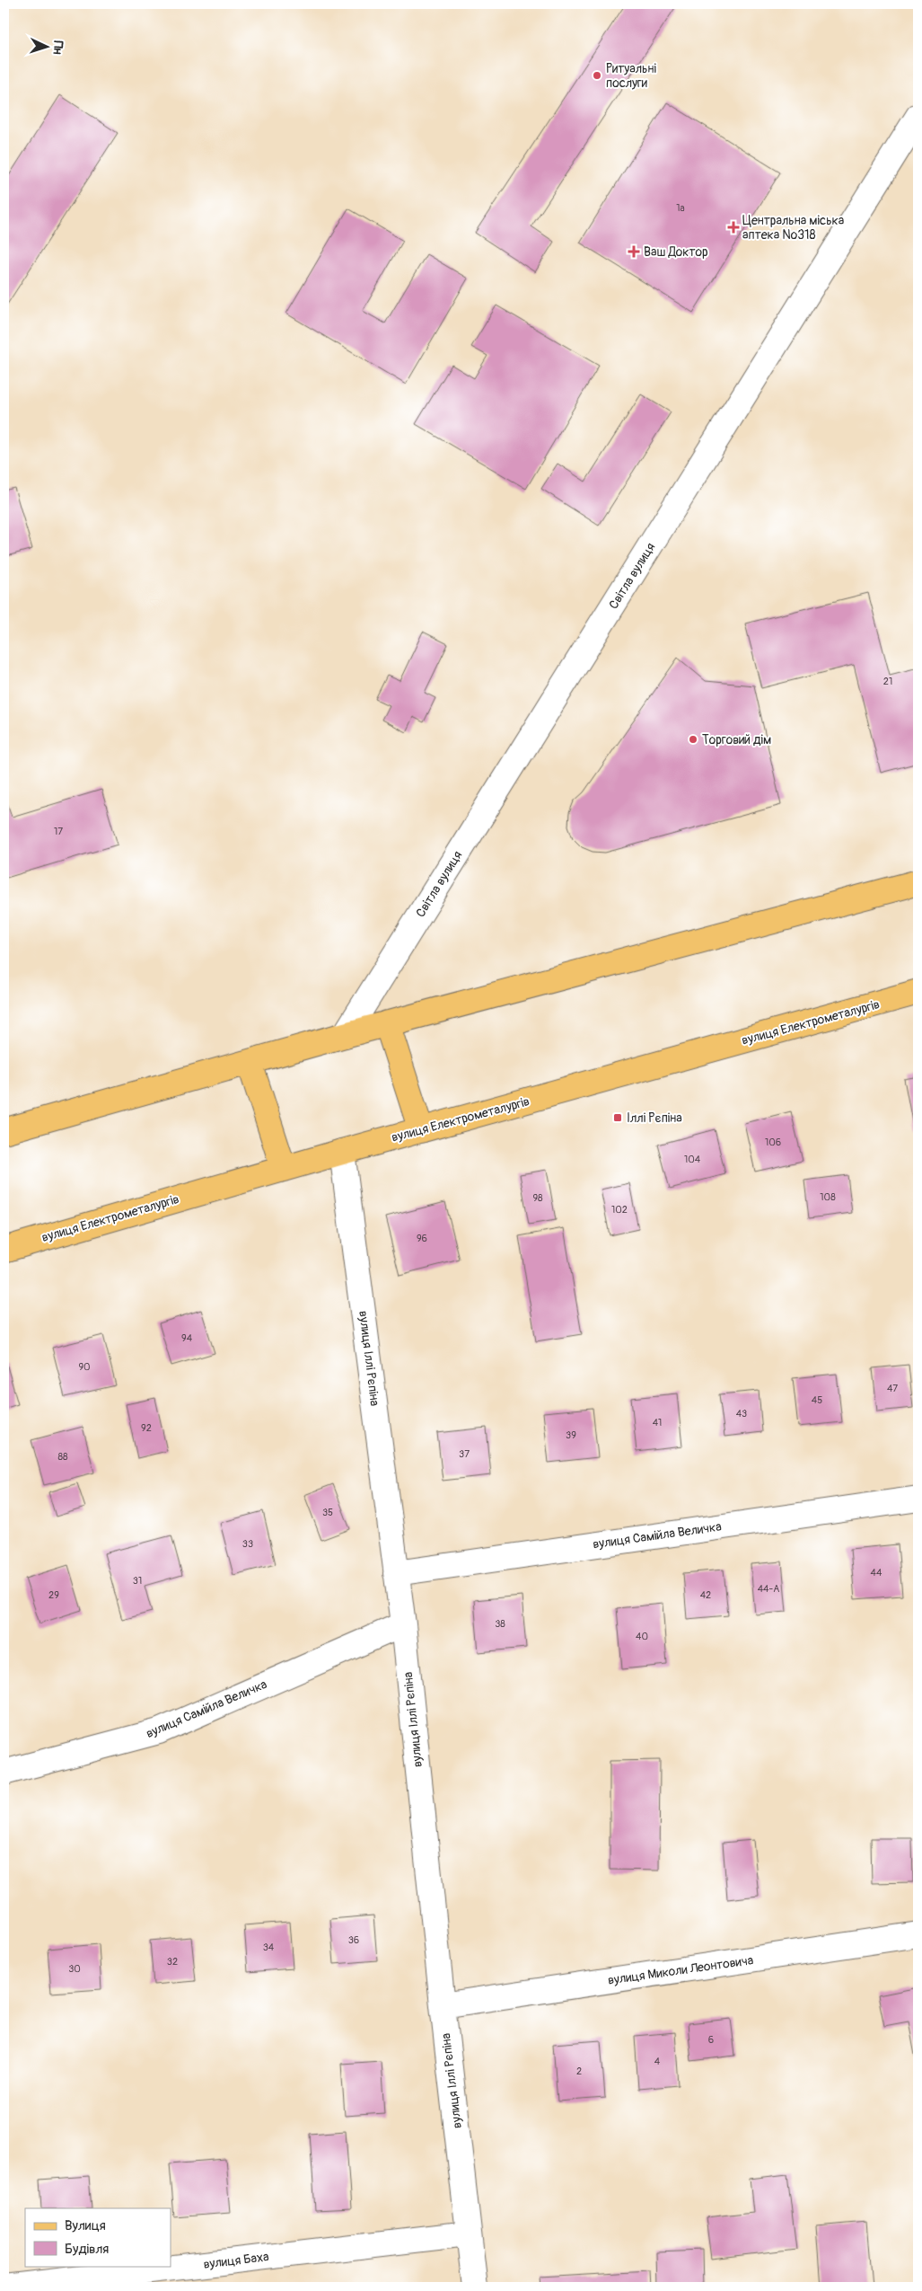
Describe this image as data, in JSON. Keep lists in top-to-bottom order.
{
  "streets": {
    "main road": ["вулиця Електрометалургів"],
    "street": [
      "Світла вулиця",
      "вулиця Іллі Рєпіна",
      "вулиця Самійла Величка",
      "вулиця Миколи Леонтовича",
      "вулиця Баха"
    ]
  },
  "crossings": [
    ["вулиця Електрометалургів", "вулиця Іллі Рєпіна"],
    ["вулиця Іллі Рєпіна", "вулиця Самійла Величка"],
    ["вулиця Іллі Рєпіна", "вулиця Миколи Леонтовича"],
    ["вулиця Іллі Рєпіна", "вулиця Баха"]
  ],
  "places": {
    "other": ["Ритуальні послуги", "Торговий дім"],
    "health": ["Центральна міська аптека №318", "Ваш Доктор"],
    "transit": ["Іллі Рєпіна"]
  },
  "house_numbers": [
    "1а",
    "21",
    "17",
    "106",
    "104",
    "108",
    "98",
    "102",
    "96",
    "94",
    "90",
    "47",
    "45",
    "43",
    "41",
    "92",
    "39",
    "37",
    "88",
    "35",
    "33",
    "44",
    "31",
    "44-А",
    "29",
    "42",
    "38",
    "40",
    "36",
    "34",
    "32",
    "30",
    "6",
    "4",
    "2"
  ],
  "legend": ["Вулиця", "Будівля"],
  "north": "right"
}
